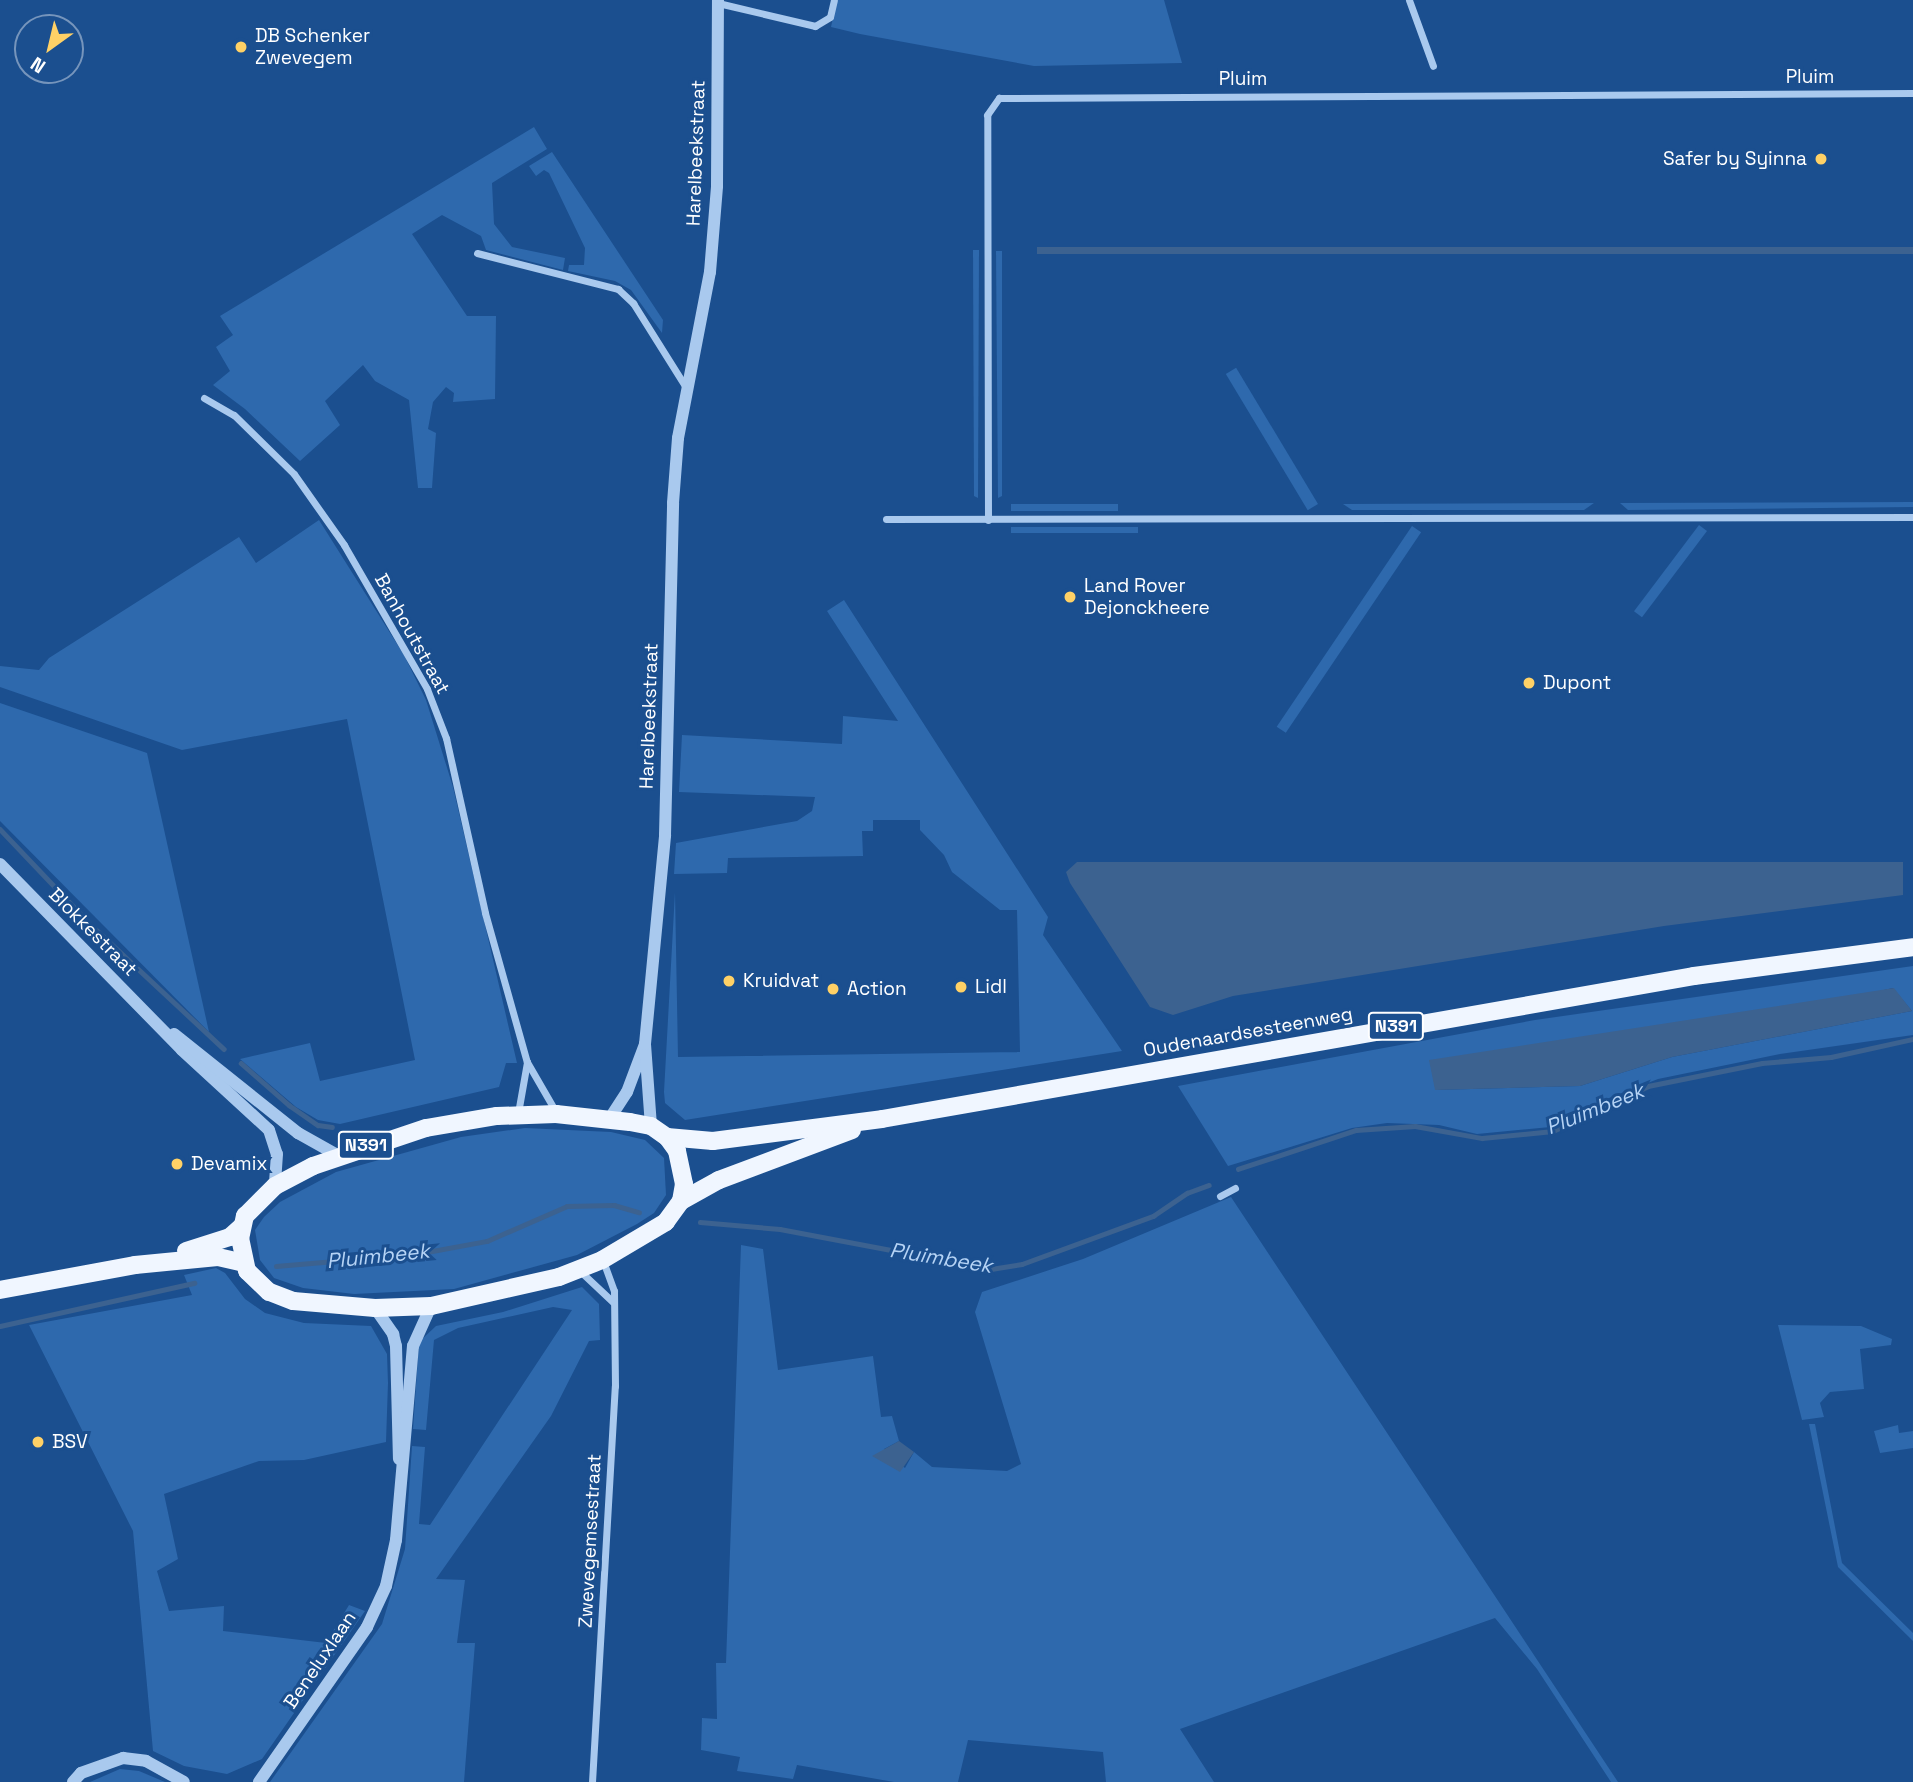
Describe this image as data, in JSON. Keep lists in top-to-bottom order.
{
  "streets": {
    "main road": ["N391", "Oudenaardsesteenweg"],
    "street": [
      "Pluim",
      "Harelbeekstraat",
      "Banhoutstraat",
      "Blokkestraat",
      "Zwevegemsestraat",
      "Beneluxlaan"
    ]
  },
  "crossings": [
    ["Harelbeekstraat", "N391"],
    ["Harelbeekstraat", "Oudenaardsesteenweg"],
    ["Banhoutstraat", "N391"],
    ["Blokkestraat", "N391"],
    ["N391", "Oudenaardsesteenweg"],
    ["N391", "Zwevegemsestraat"],
    ["N391", "Beneluxlaan"]
  ],
  "water": ["Pluimbeek"],
  "places": [
    "DB Schenker Zwevegem",
    "Safer by Syinna",
    "Land Rover Dejonckheere",
    "Dupont",
    "Kruidvat",
    "Lidl",
    "Action",
    "Devamix",
    "BSV"
  ],
  "north": "bottom left"
}
